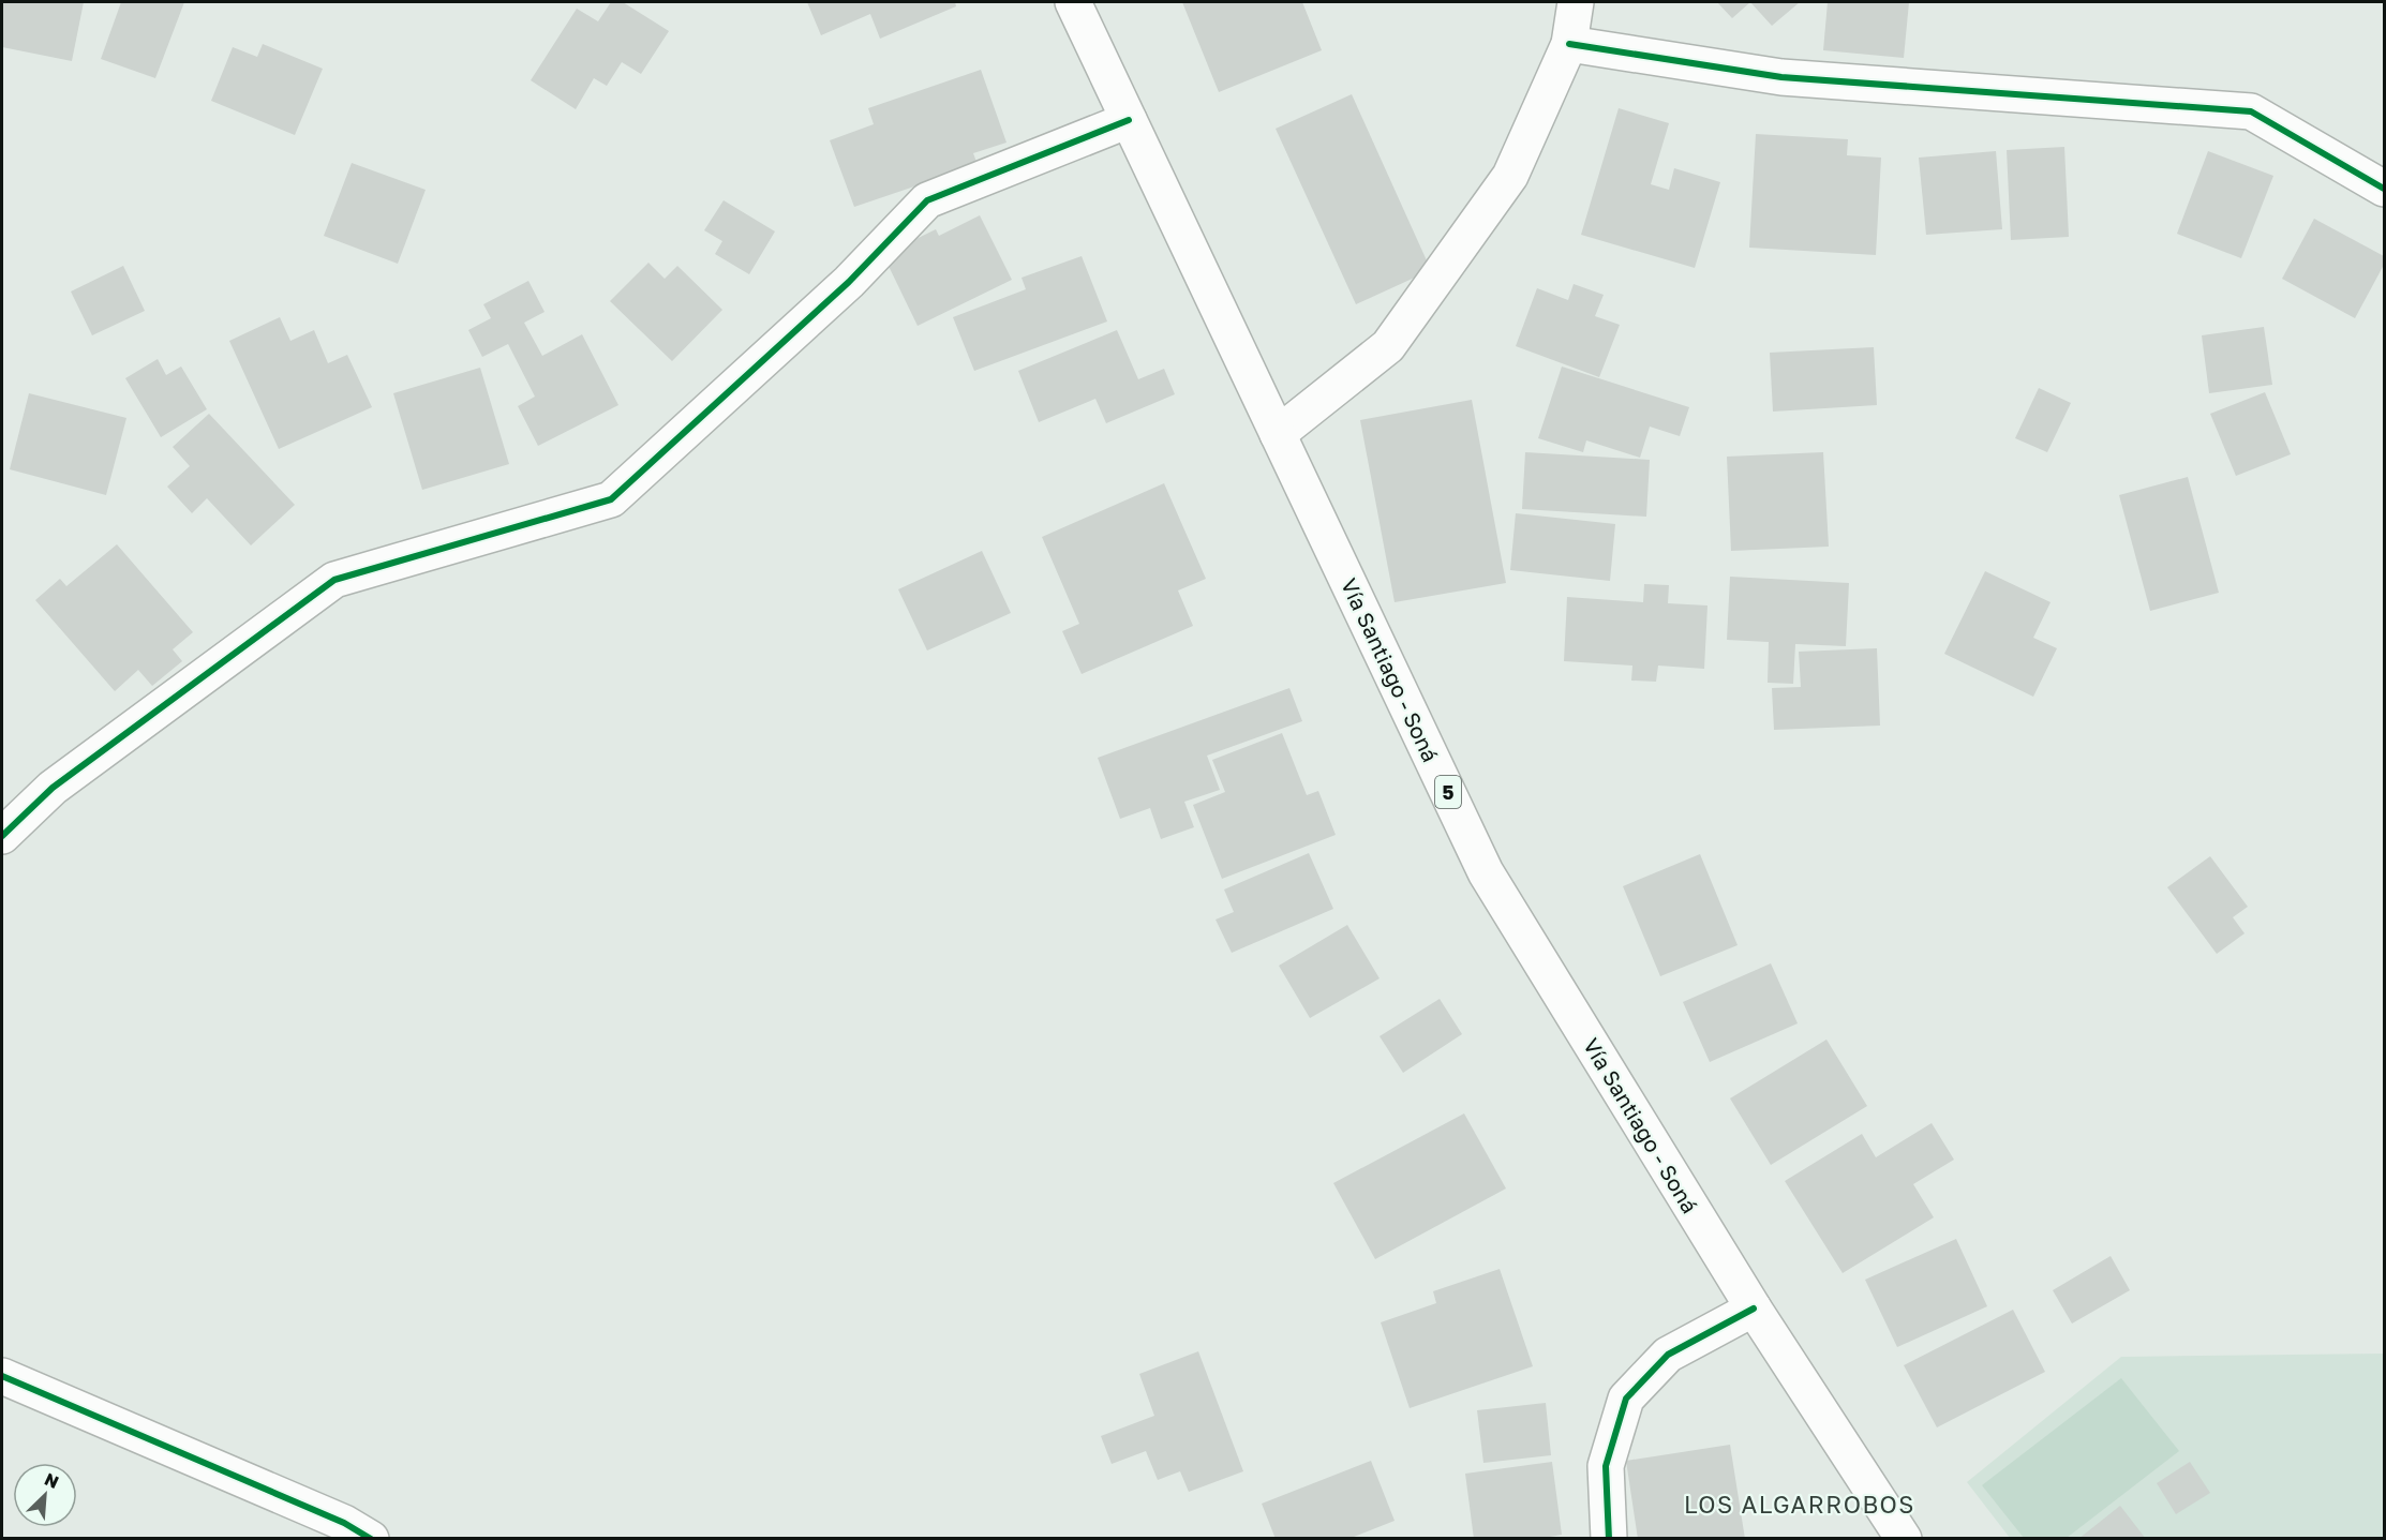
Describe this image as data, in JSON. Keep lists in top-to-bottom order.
{
  "streets": {
    "street": ["Vía Santiago - Soná", "5"]
  },
  "districts": ["LOS ALGARROBOS"],
  "north": "top right"
}
